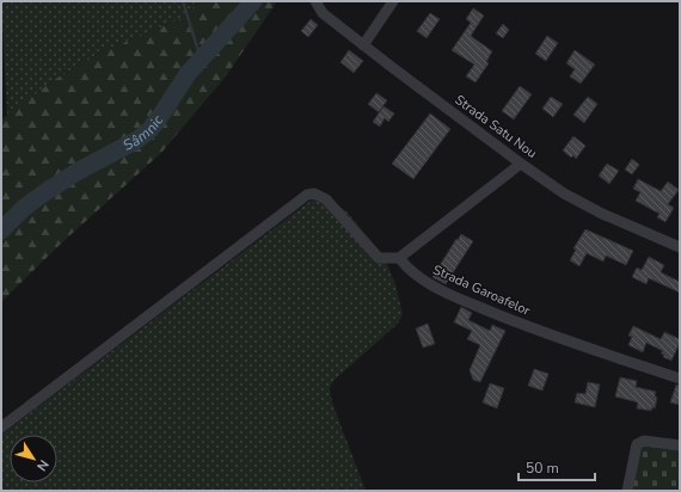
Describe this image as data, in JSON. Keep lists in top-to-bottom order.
{
  "streets": {
    "street": ["Strada Satu Nou", "Strada Garoafelor"]
  },
  "water": ["Sâmnic"],
  "scale_bar": "50 m",
  "north": "bottom right"
}
